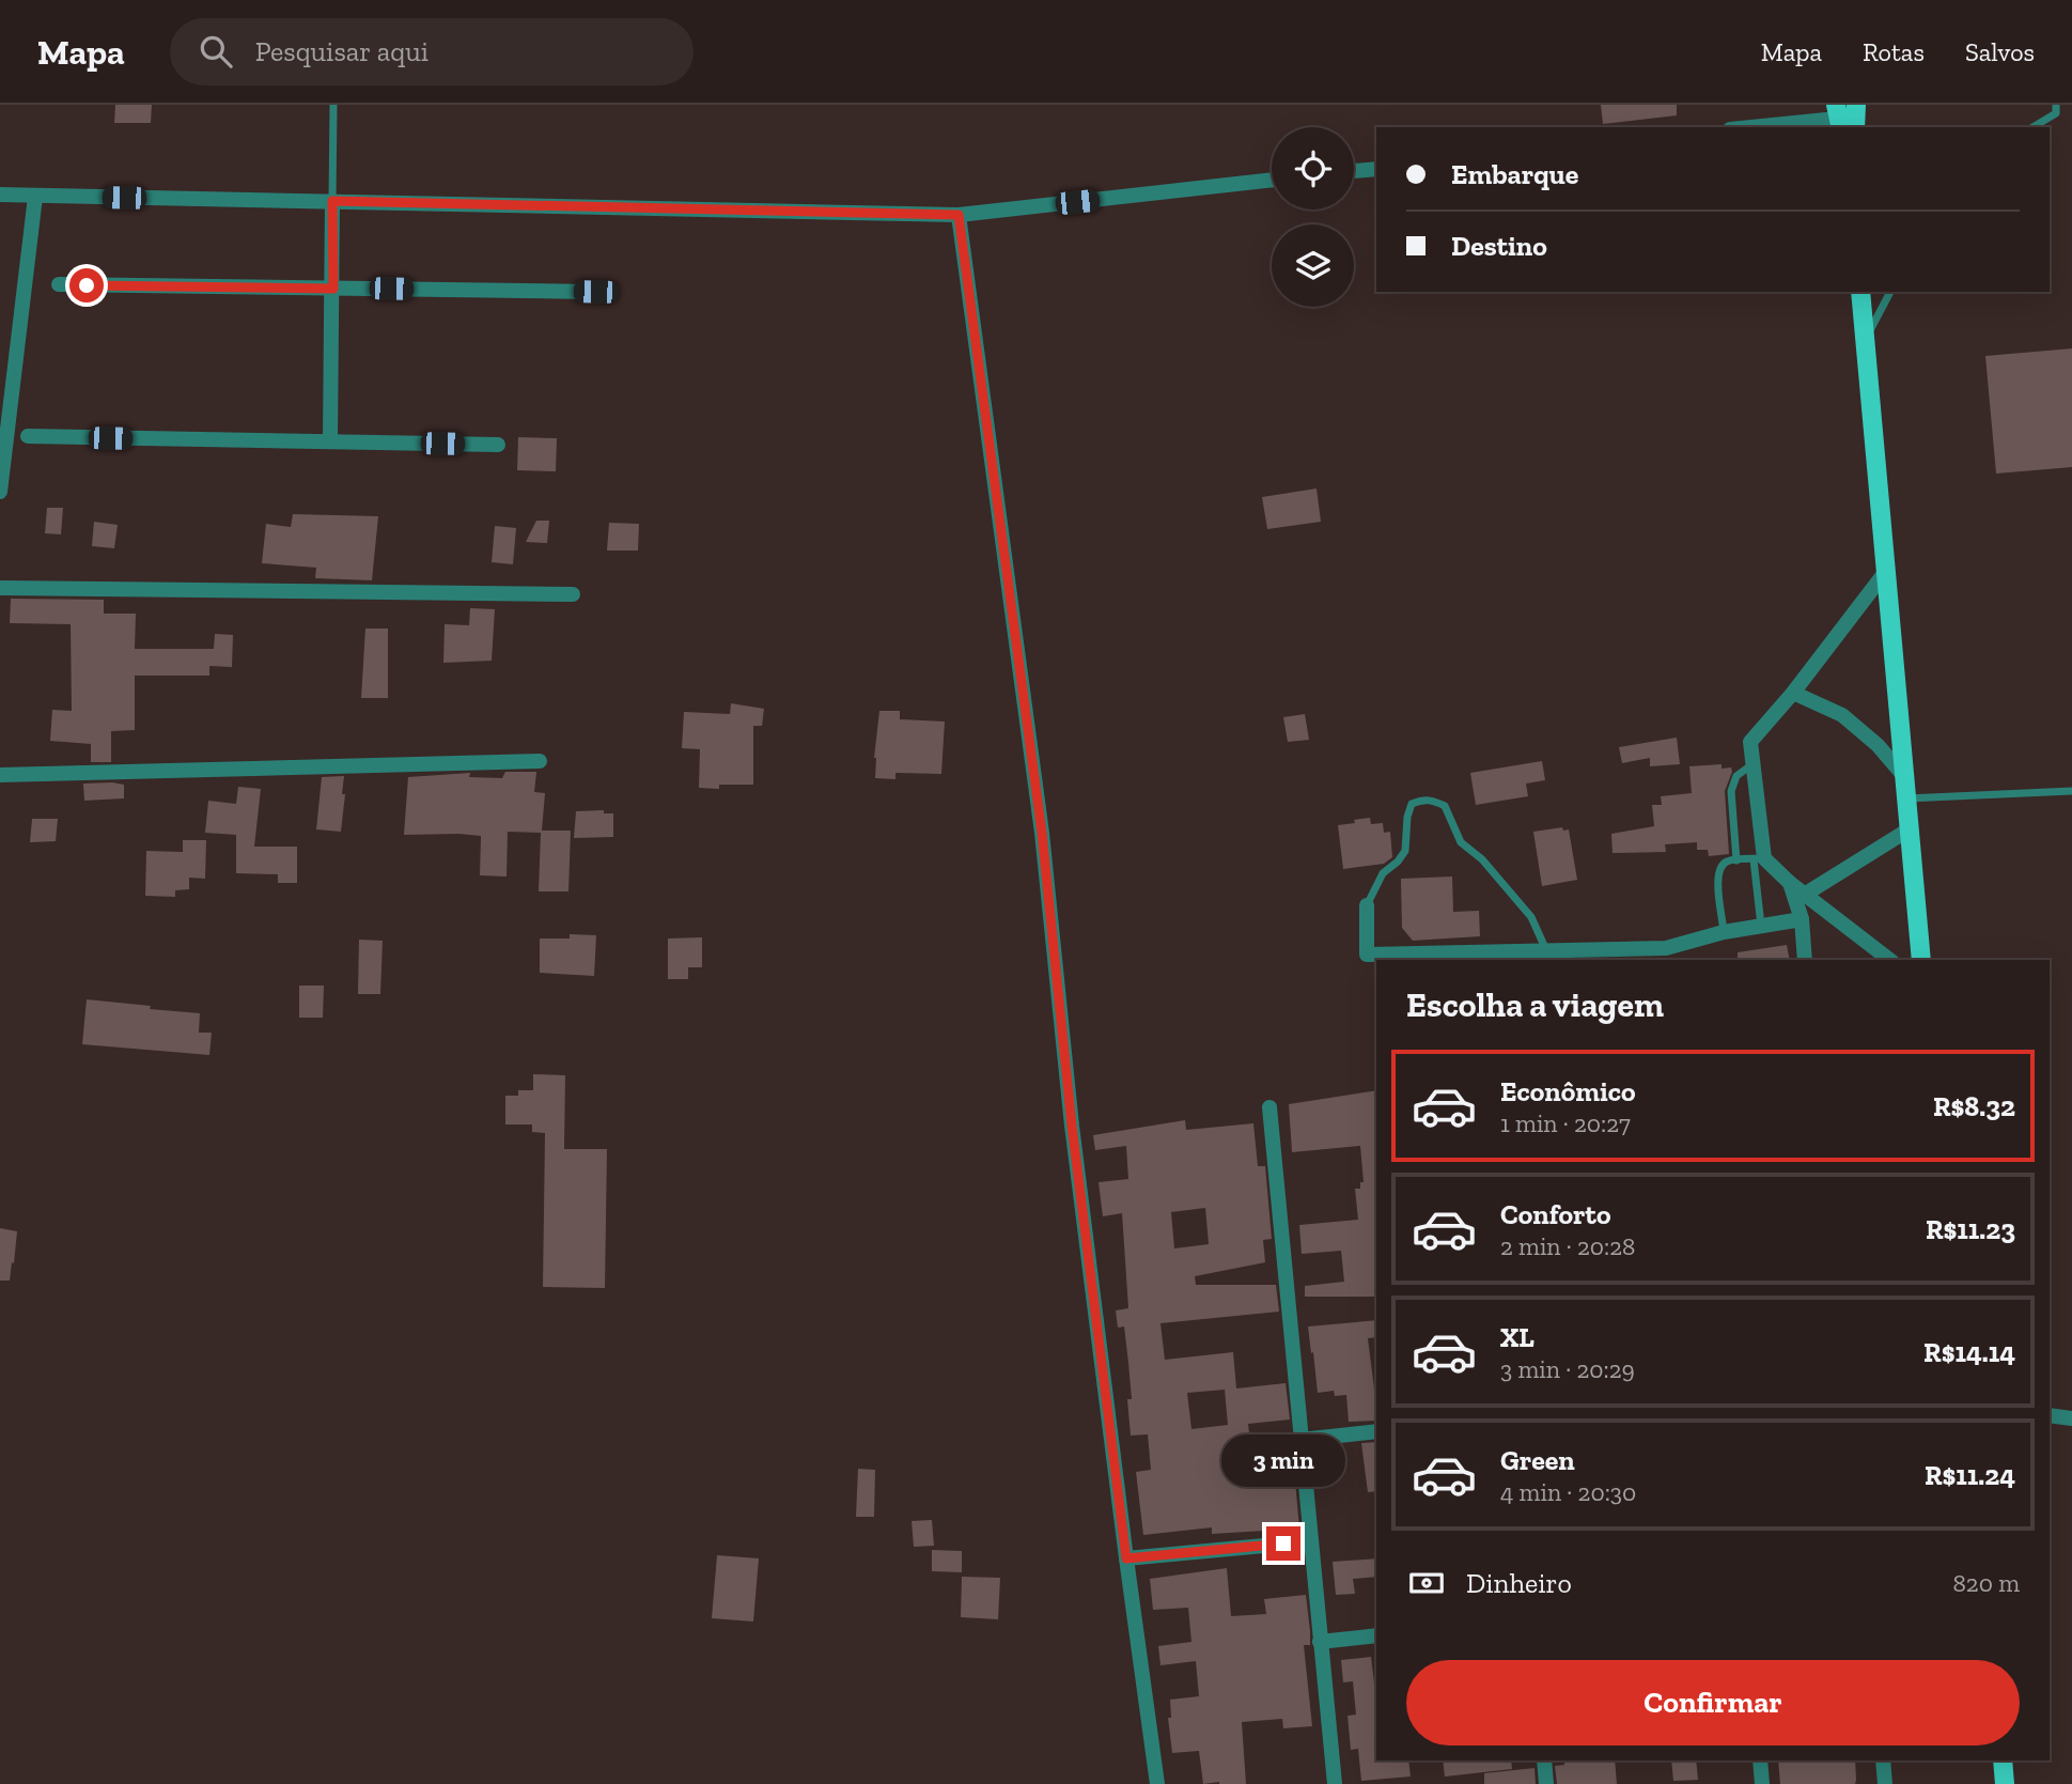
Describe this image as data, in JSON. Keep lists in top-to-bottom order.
{
  "page": {
    "header": "Mapa",
    "search": "Pesquisar aqui",
    "nav": ["Mapa", "Rotas", "Salvos"],
    "banner": ["Embarque", "Destino"],
    "heading": "Escolha a viagem",
    "list": [
      {
        "name": "Econômico",
        "note": "1 min · 20:27",
        "value": "R$8.32"
      },
      {
        "name": "Conforto",
        "note": "2 min · 20:28",
        "value": "R$11.23"
      },
      {
        "name": "XL",
        "note": "3 min · 20:29",
        "value": "R$14.14"
      },
      {
        "name": "Green",
        "note": "4 min · 20:30",
        "value": "R$11.24"
      }
    ],
    "bubble": "3 min",
    "pay": ["Dinheiro", "820 m"],
    "buttons": "Confirmar"
  }
}
